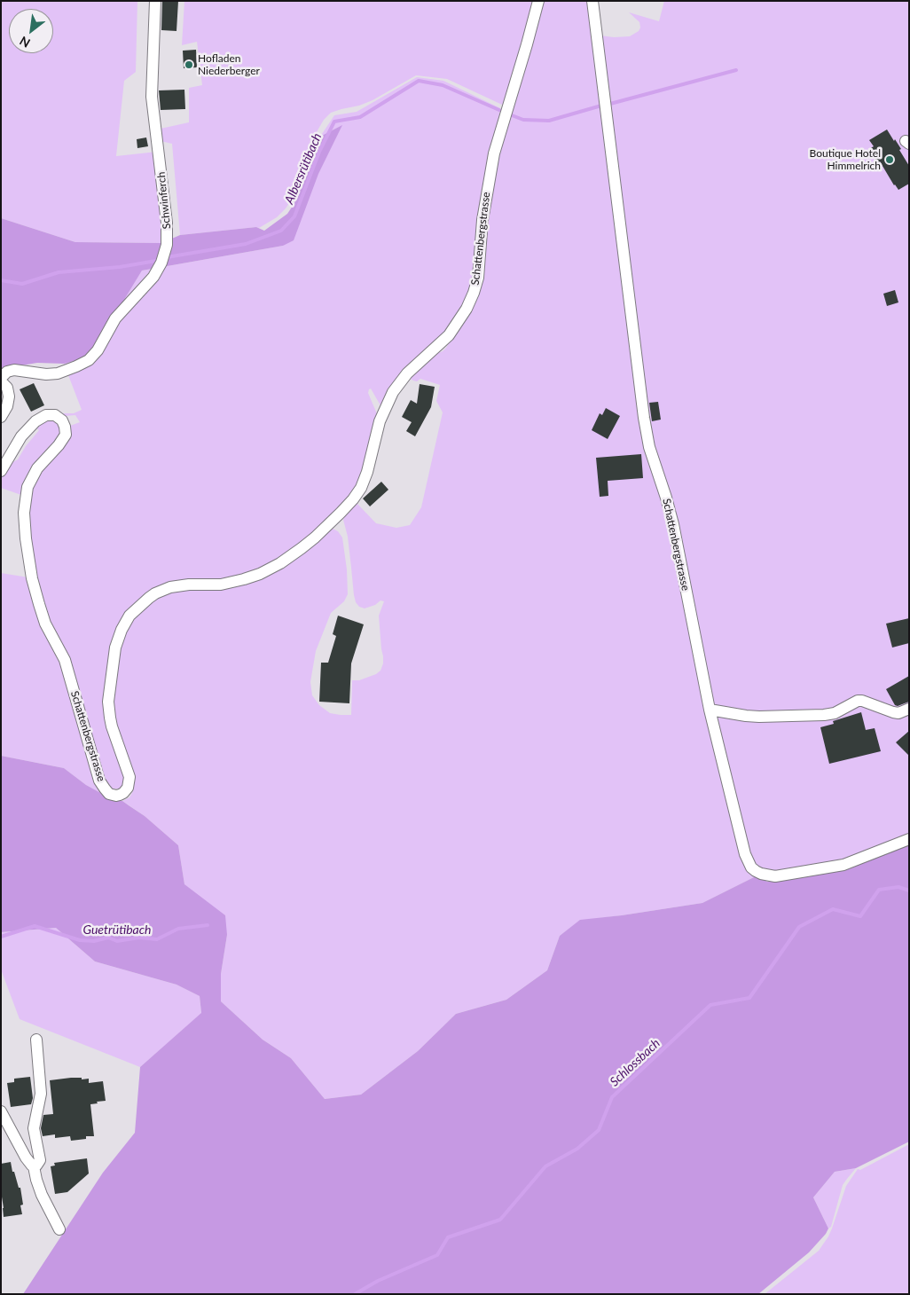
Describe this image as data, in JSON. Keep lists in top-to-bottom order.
{
  "streets": {
    "street": ["Schwinferch", "Schattenbergstrasse"]
  },
  "water": ["Albersrütibach", "Guetrütibach", "Schlossbach"],
  "places": ["Hofladen Niederberger", "Boutique Hotel Himmelrich"],
  "north": "bottom left"
}
